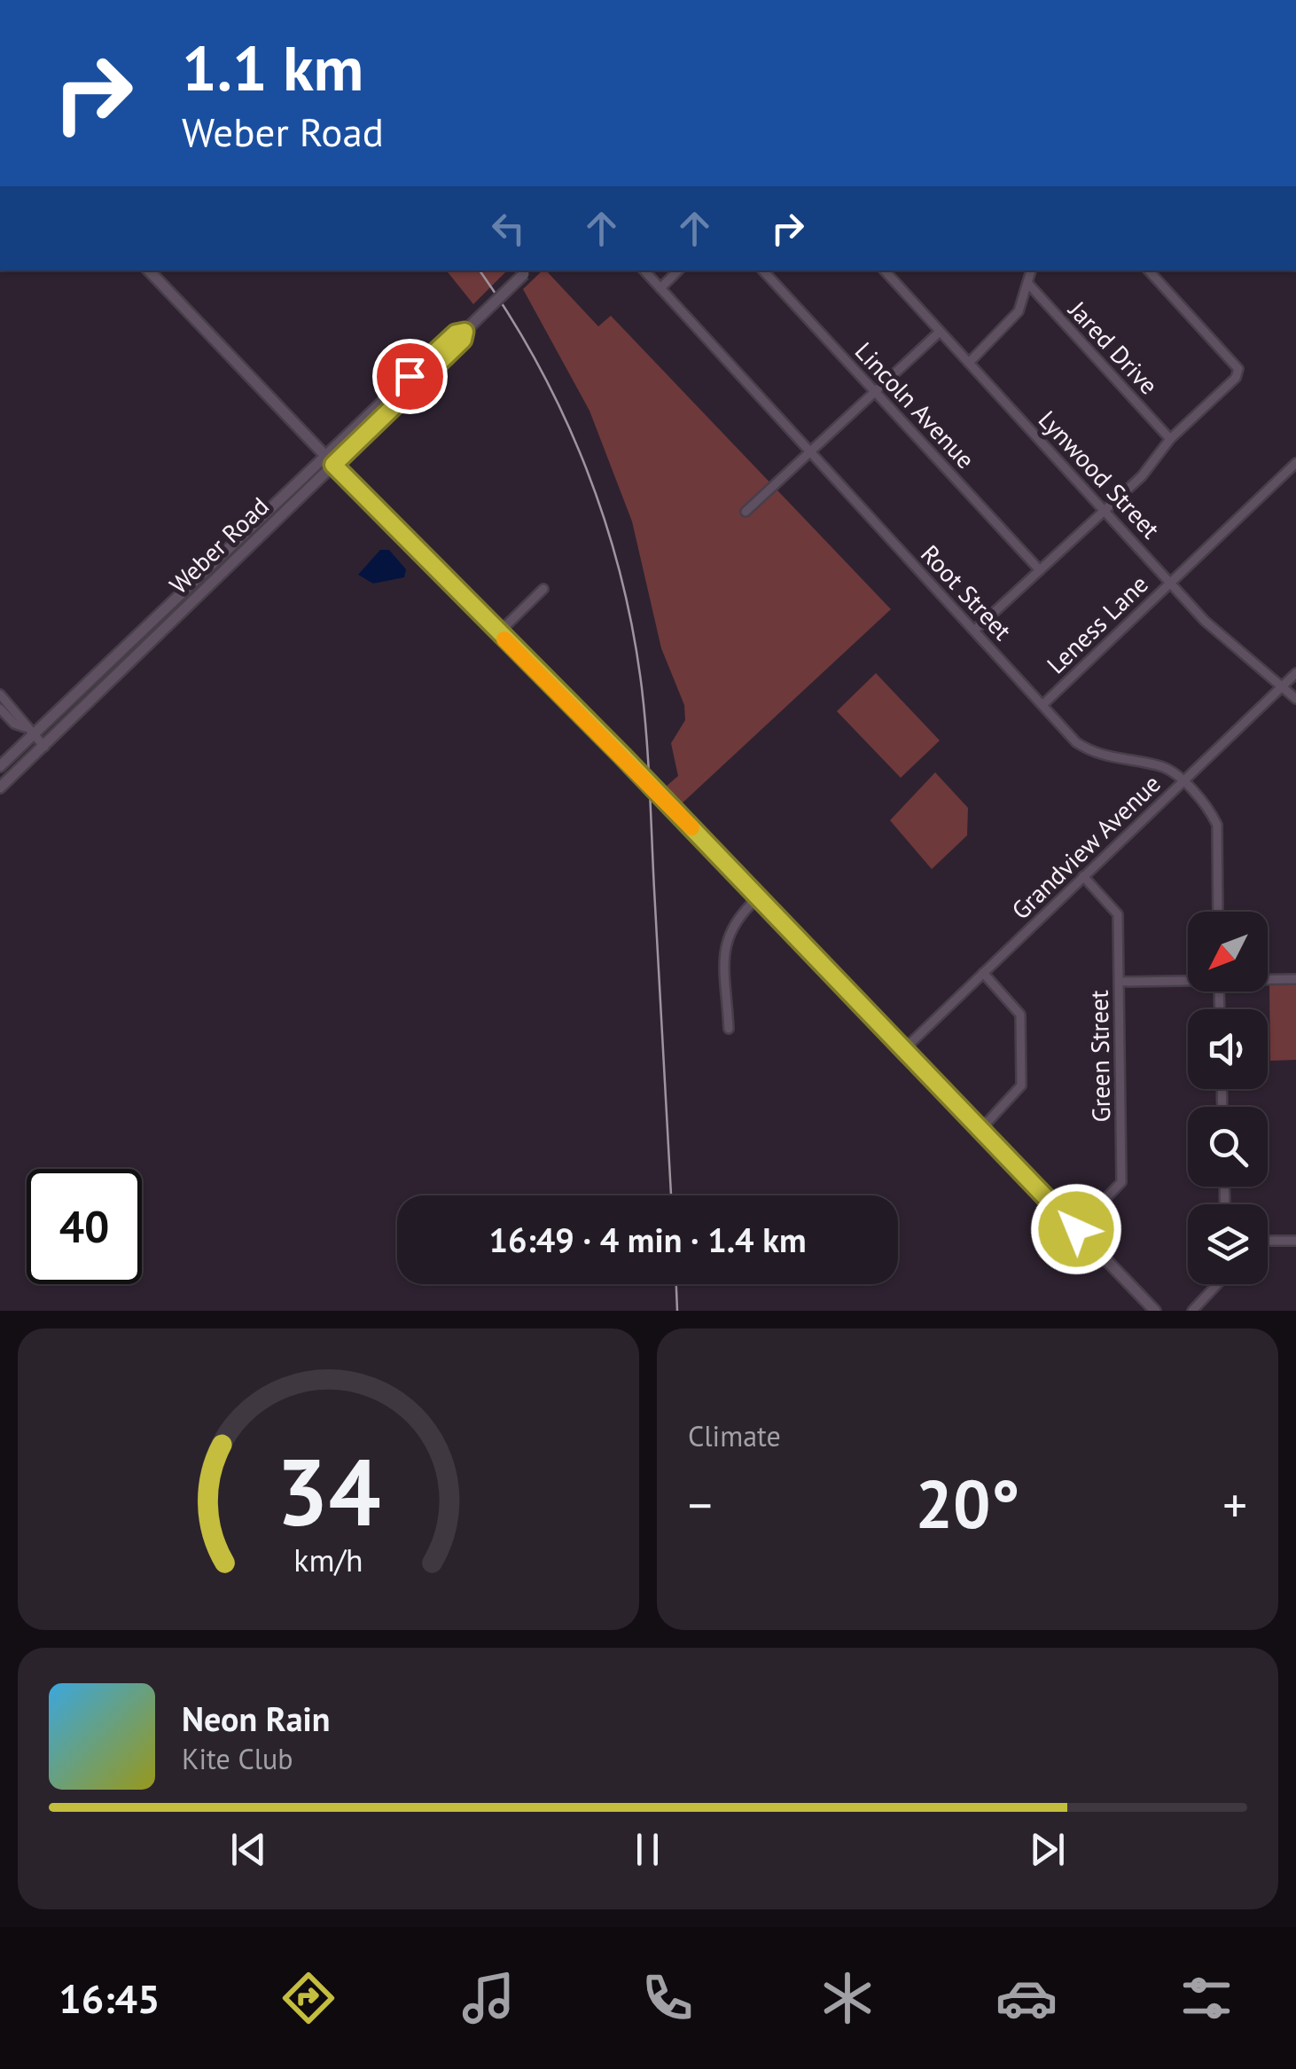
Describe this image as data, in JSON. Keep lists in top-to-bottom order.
{
  "streets": {
    "street": [
      "Jared Drive",
      "Lincoln Avenue",
      "Lynwood Street",
      "Weber Road",
      "Root Street",
      "Leness Lane",
      "Grandview Avenue",
      "Green Street"
    ]
  },
  "crossings": [
    ["Lynwood Street", "Leness Lane"],
    ["Lynwood Street", "Grandview Avenue"],
    ["Root Street", "Leness Lane"],
    ["Root Street", "Grandview Avenue"],
    ["Grandview Avenue", "Green Street"]
  ],
  "north": "bottom left",
  "page": {
    "turn": ["1.1 km", "Weber Road"],
    "limit": "40",
    "trip": "16:49 · 4 min · 1.4 km",
    "tile": "Climate",
    "heat": ["−", "20°", "+"],
    "song": ["Neon Rain", "Kite Club"],
    "tabs": "16:45",
    "gauge": ["34", "km/h"]
  }
}
